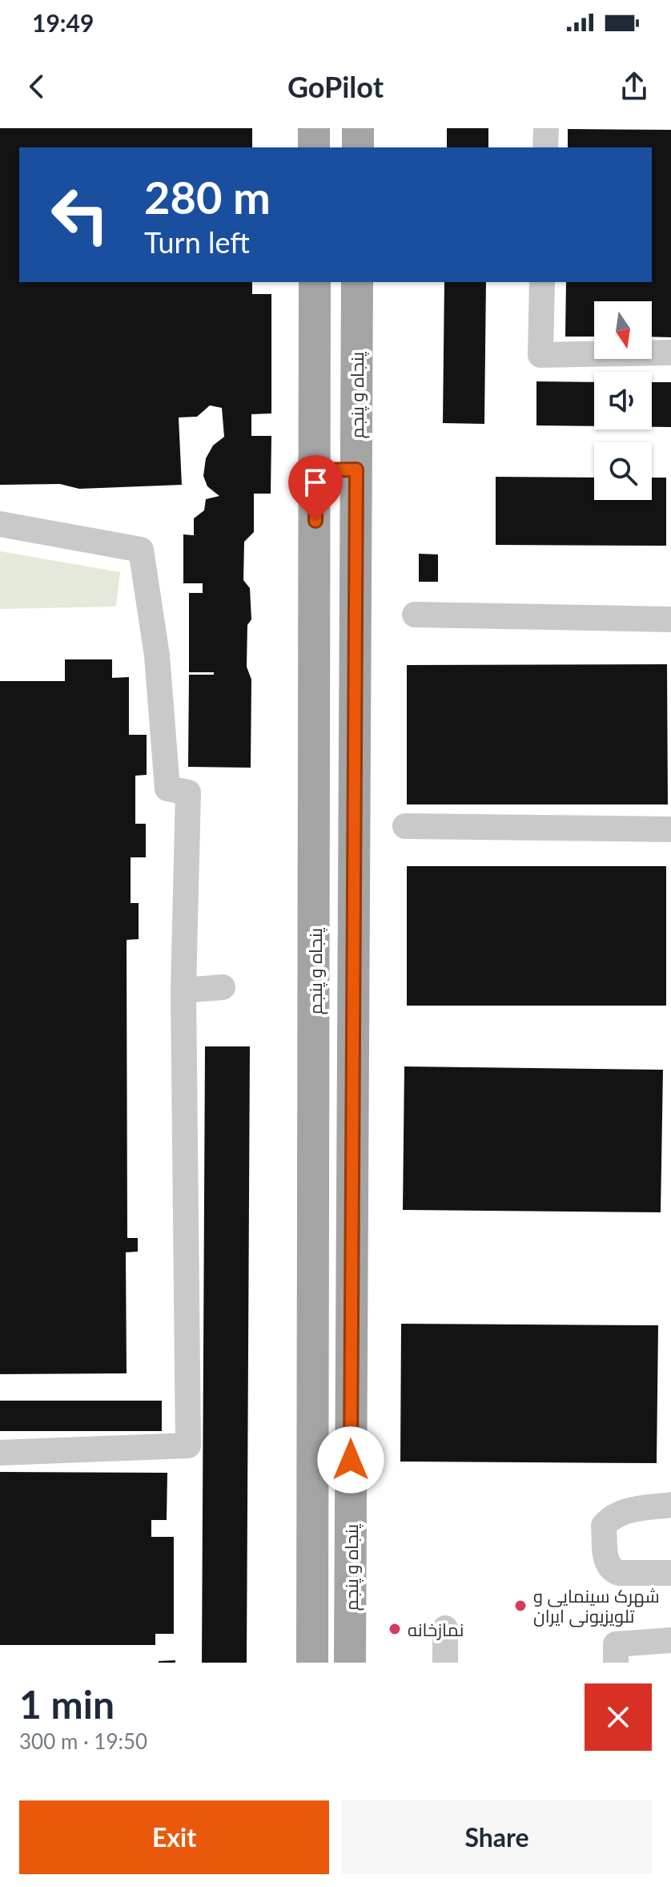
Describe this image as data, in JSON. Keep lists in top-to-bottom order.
{
  "streets": {
    "main road": ["پنجاه و پنجم"]
  },
  "places": ["شهرک سینمایی و تلویزیونی ایران", "نمازخانه"],
  "north": "bottom",
  "page": {
    "status": "19:49",
    "header": "GoPilot",
    "turn": ["280 m", "Turn left"],
    "heading": ["1 min", "300 m · 19:50"],
    "buttons": ["Exit", "Share"]
  }
}
